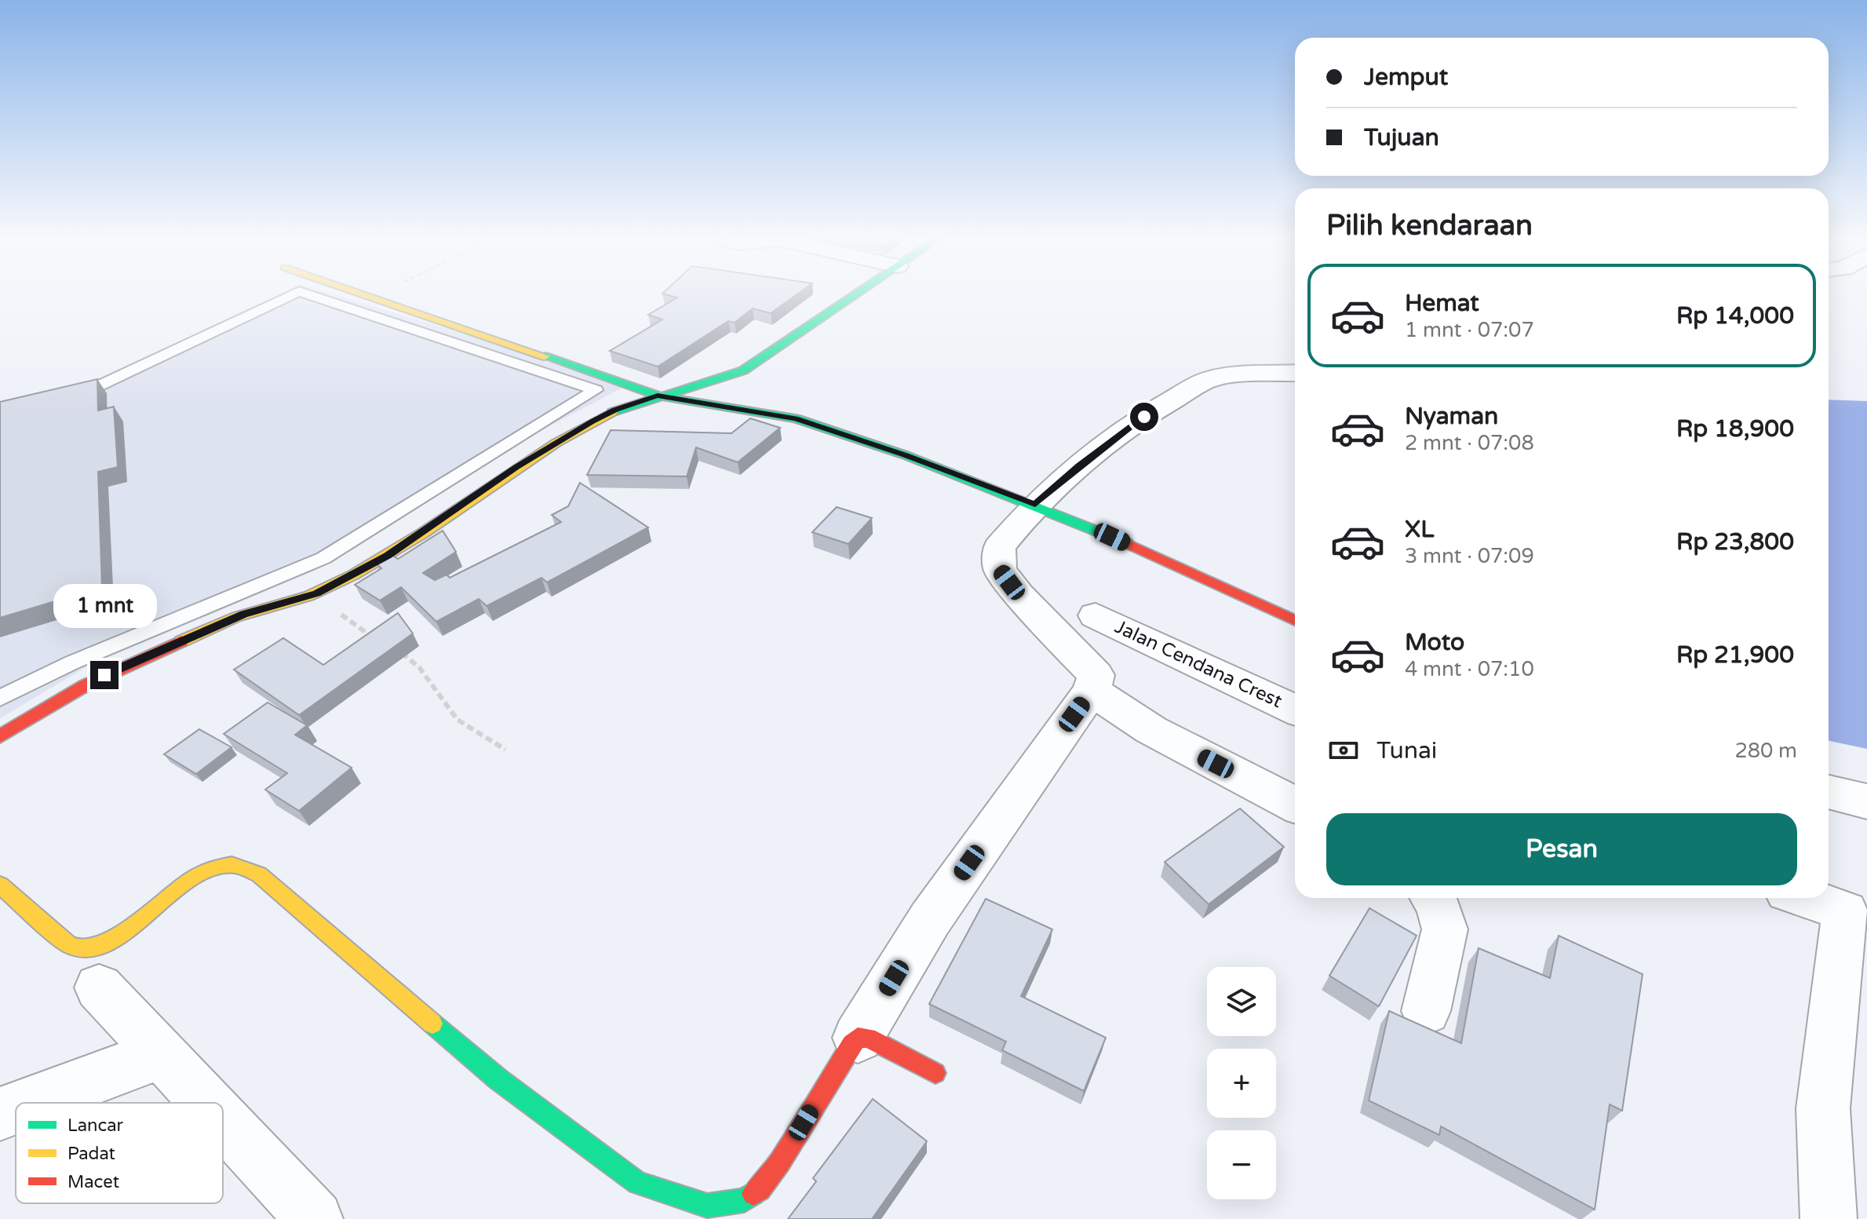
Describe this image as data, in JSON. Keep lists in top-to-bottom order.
{
  "streets": {
    "street": ["Jalan Cendana Crest"]
  },
  "legend": ["Lancar", "Padat", "Macet"],
  "page": {
    "banner": ["Jemput", "Tujuan"],
    "heading": "Pilih kendaraan",
    "list": [
      {
        "name": "Hemat",
        "note": "1 mnt · 07:07",
        "value": "Rp 14,000"
      },
      {
        "name": "Nyaman",
        "note": "2 mnt · 07:08",
        "value": "Rp 18,900"
      },
      {
        "name": "XL",
        "note": "3 mnt · 07:09",
        "value": "Rp 23,800"
      },
      {
        "name": "Moto",
        "note": "4 mnt · 07:10",
        "value": "Rp 21,900"
      }
    ],
    "bubble": "1 mnt",
    "pay": ["Tunai", "280 m"],
    "buttons": "Pesan",
    "map_buttons": ["+", "−"]
  }
}
